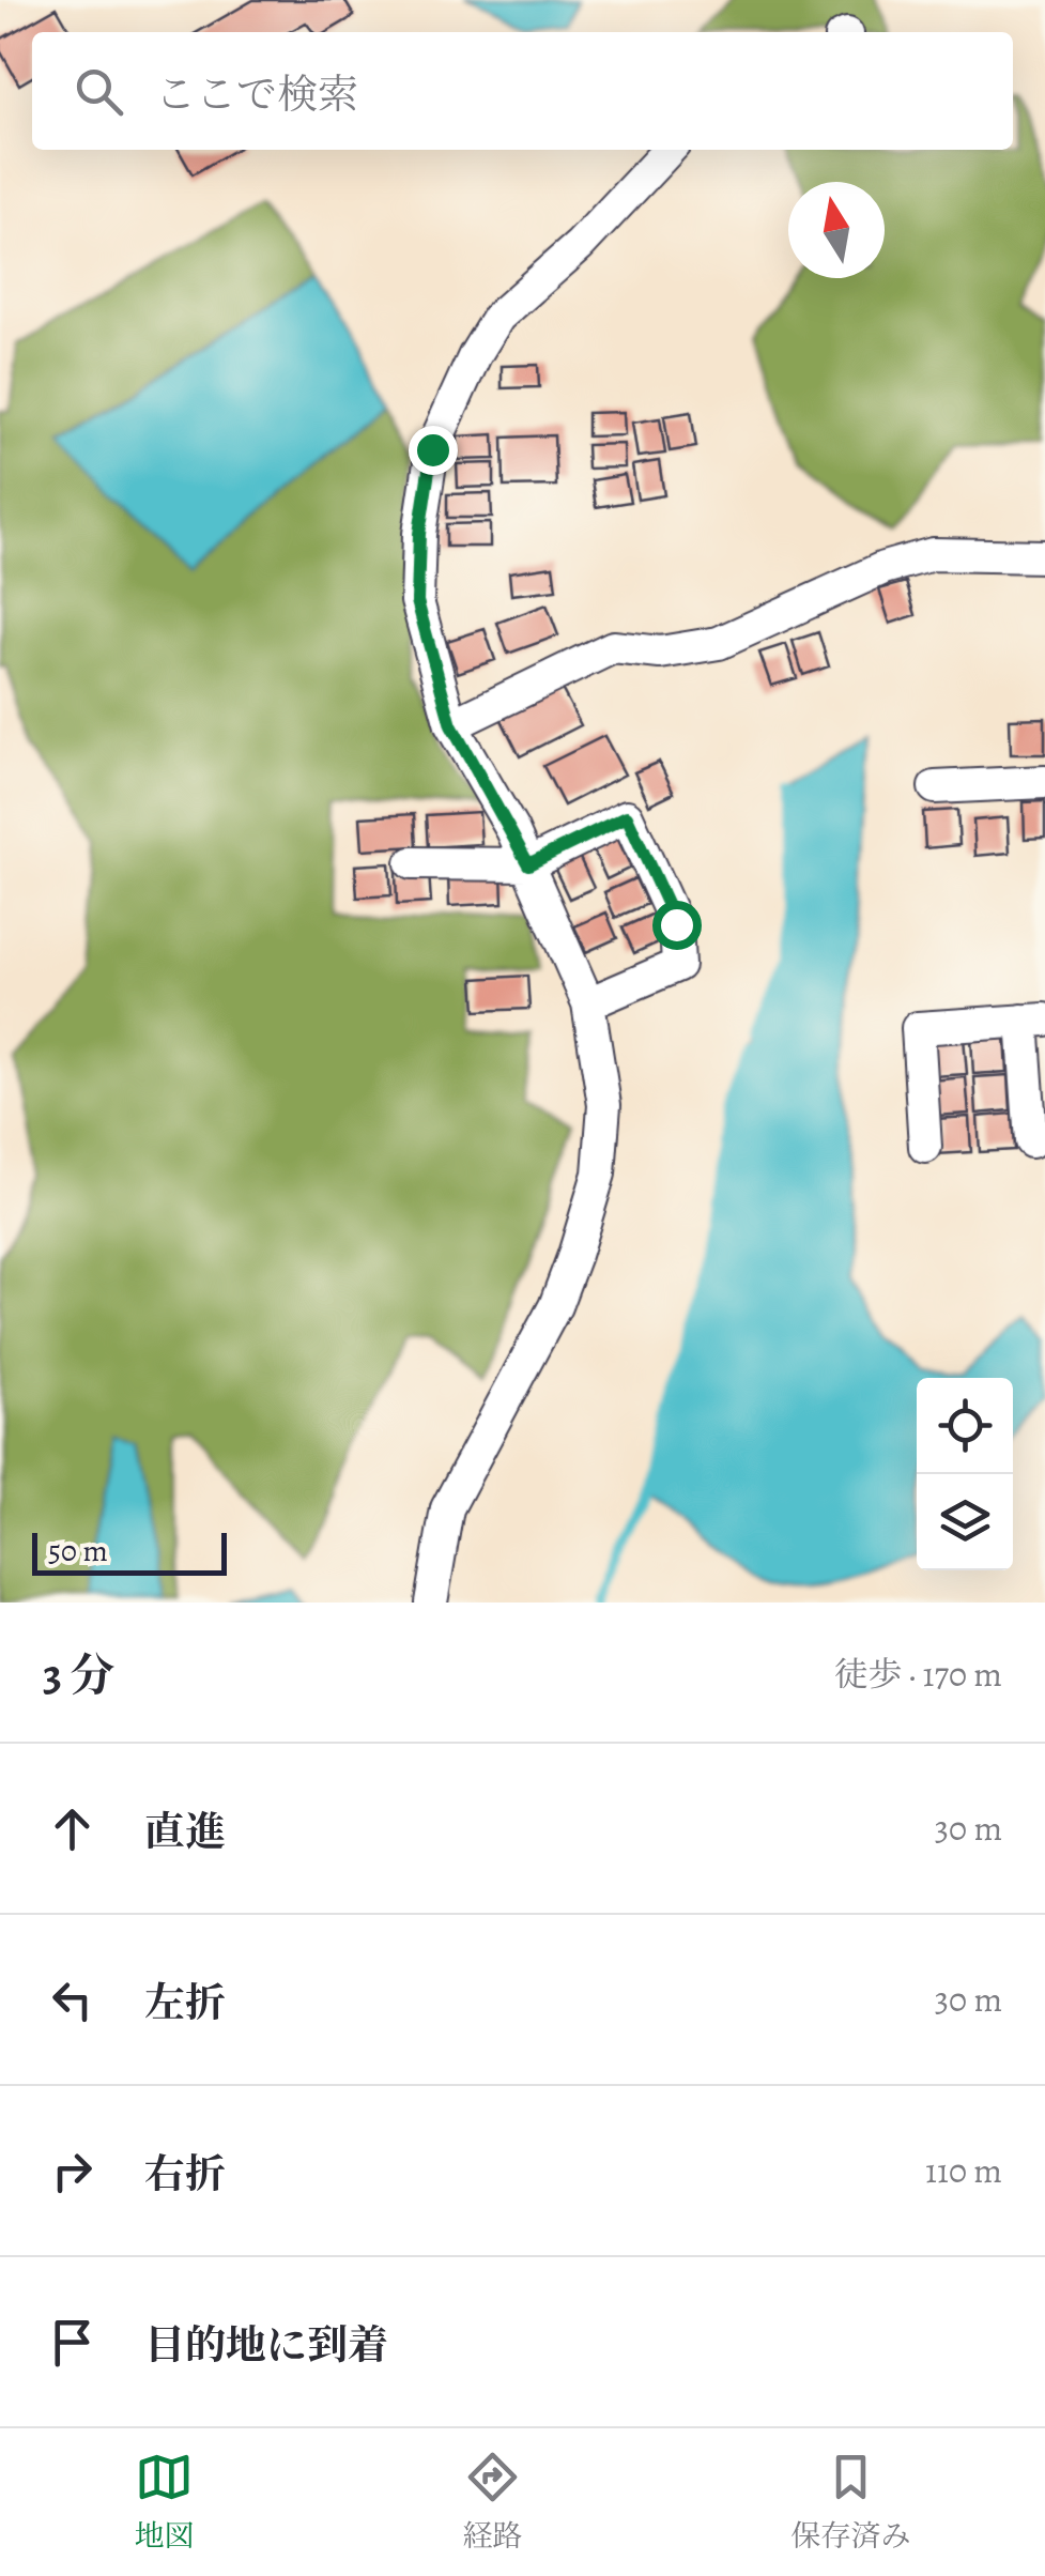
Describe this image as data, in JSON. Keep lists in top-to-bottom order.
{
  "scale_bar": "50 m",
  "north": "top",
  "page": {
    "search": "ここで検索",
    "scale": "50 m",
    "heading": ["3 分", "徒歩 · 170 m"],
    "list": [
      ["直進", "30 m"],
      ["左折", "30 m"],
      ["右折", "110 m"],
      "目的地に到着"
    ],
    "nav": ["地図", "経路", "保存済み"]
  }
}
